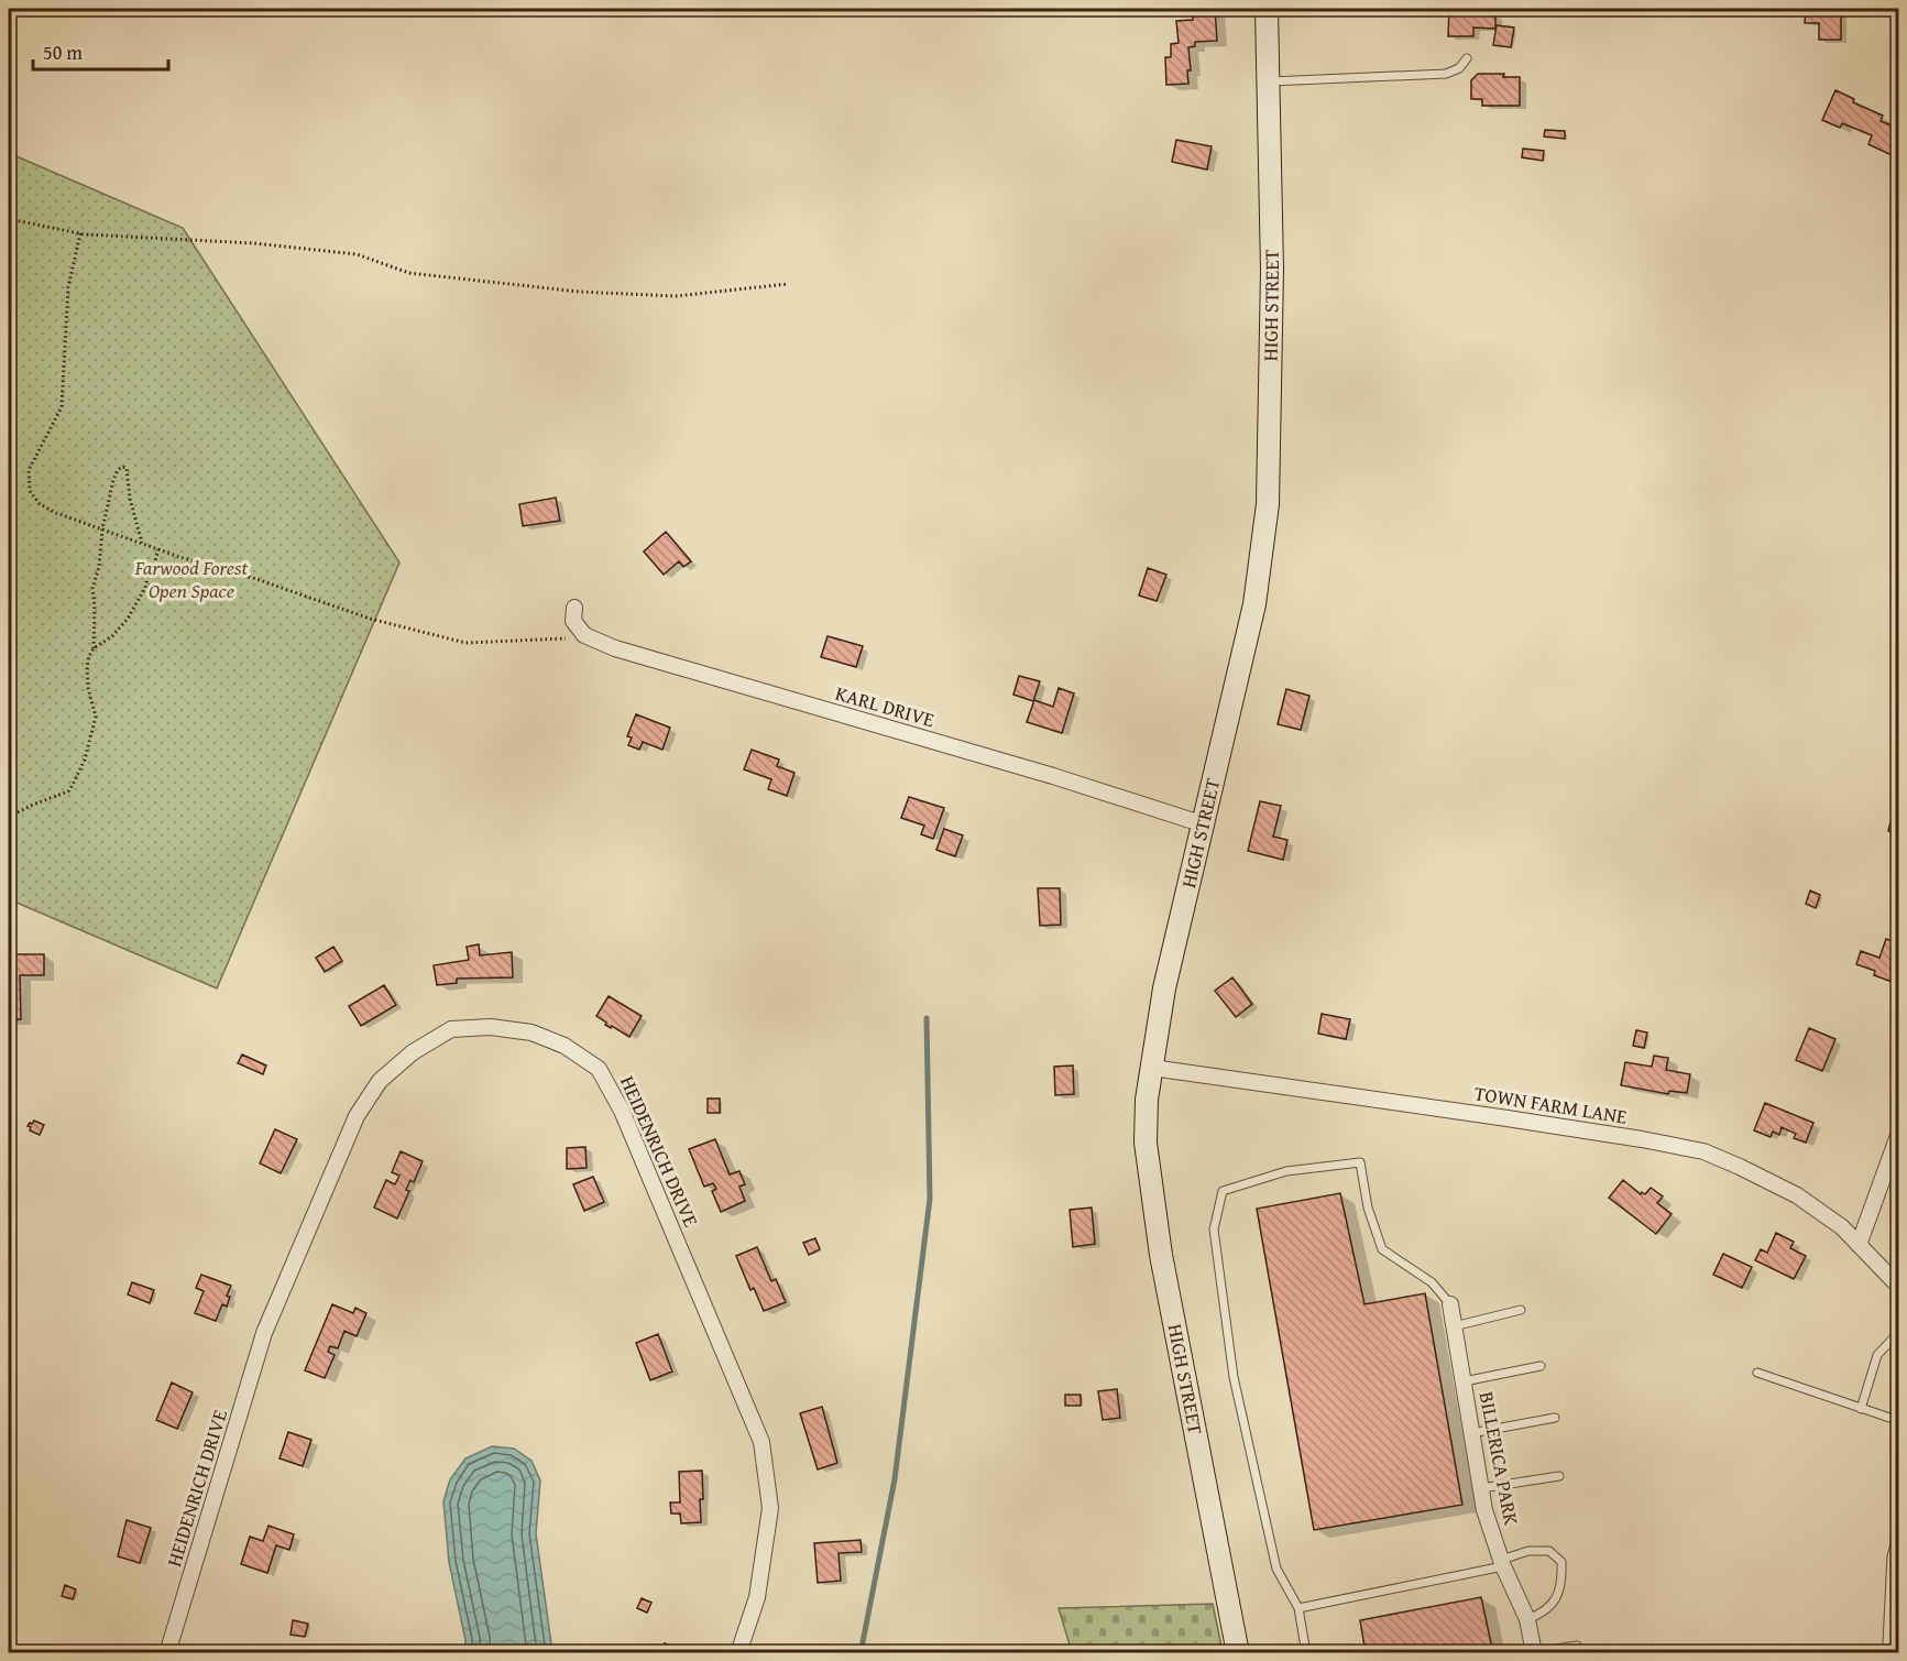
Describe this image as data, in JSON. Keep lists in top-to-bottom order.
{
  "streets": {
    "main road": ["HIGH STREET"],
    "street": [
      "KARL DRIVE",
      "TOWN FARM LANE",
      "HEIDENRICH DRIVE",
      "BILLERICA PARK"
    ]
  },
  "crossings": [
    ["HIGH STREET", "KARL DRIVE"],
    ["HIGH STREET", "TOWN FARM LANE"]
  ],
  "parks": ["Farwood Forest Open Space"],
  "scale_bar": "50 m"
}
